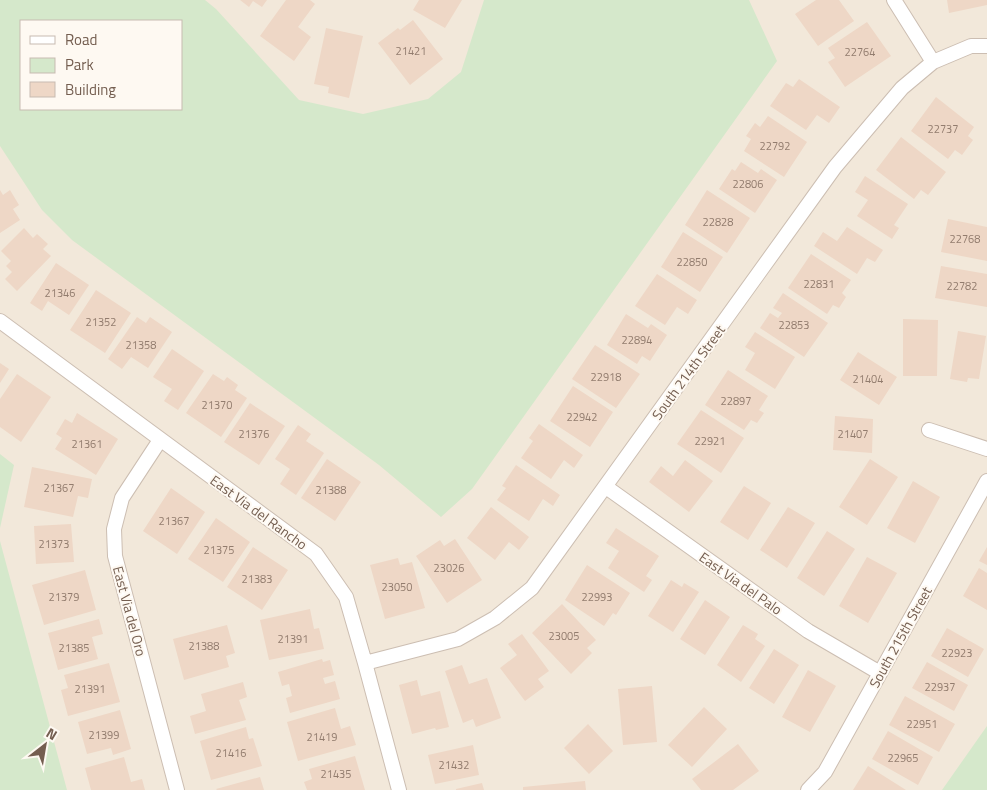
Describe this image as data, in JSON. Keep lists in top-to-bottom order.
{
  "streets": {
    "street": [
      "South 214th Street",
      "East Via del Rancho",
      "East Via del Palo",
      "East Via del Oro",
      "South 215th Street"
    ]
  },
  "crossings": [
    ["South 214th Street", "East Via del Rancho"],
    ["South 214th Street", "East Via del Palo"],
    ["East Via del Rancho", "East Via del Oro"],
    ["East Via del Palo", "South 215th Street"]
  ],
  "house_numbers": [
    "21421",
    "22764",
    "22737",
    "22792",
    "22806",
    "22828",
    "22768",
    "22850",
    "22831",
    "22782",
    "21346",
    "21352",
    "22853",
    "22894",
    "21358",
    "22918",
    "21404",
    "22897",
    "21370",
    "22942",
    "21376",
    "21407",
    "22921",
    "21361",
    "21367",
    "21388",
    "21367",
    "21373",
    "21375",
    "23026",
    "21383",
    "23050",
    "21379",
    "22993",
    "23005",
    "21391",
    "21388",
    "21385",
    "22923",
    "22937",
    "21391",
    "22951",
    "21399",
    "21419",
    "21416",
    "22965",
    "21432",
    "21435"
  ],
  "legend": ["Road", "Park", "Building"],
  "north": "top right"
}
